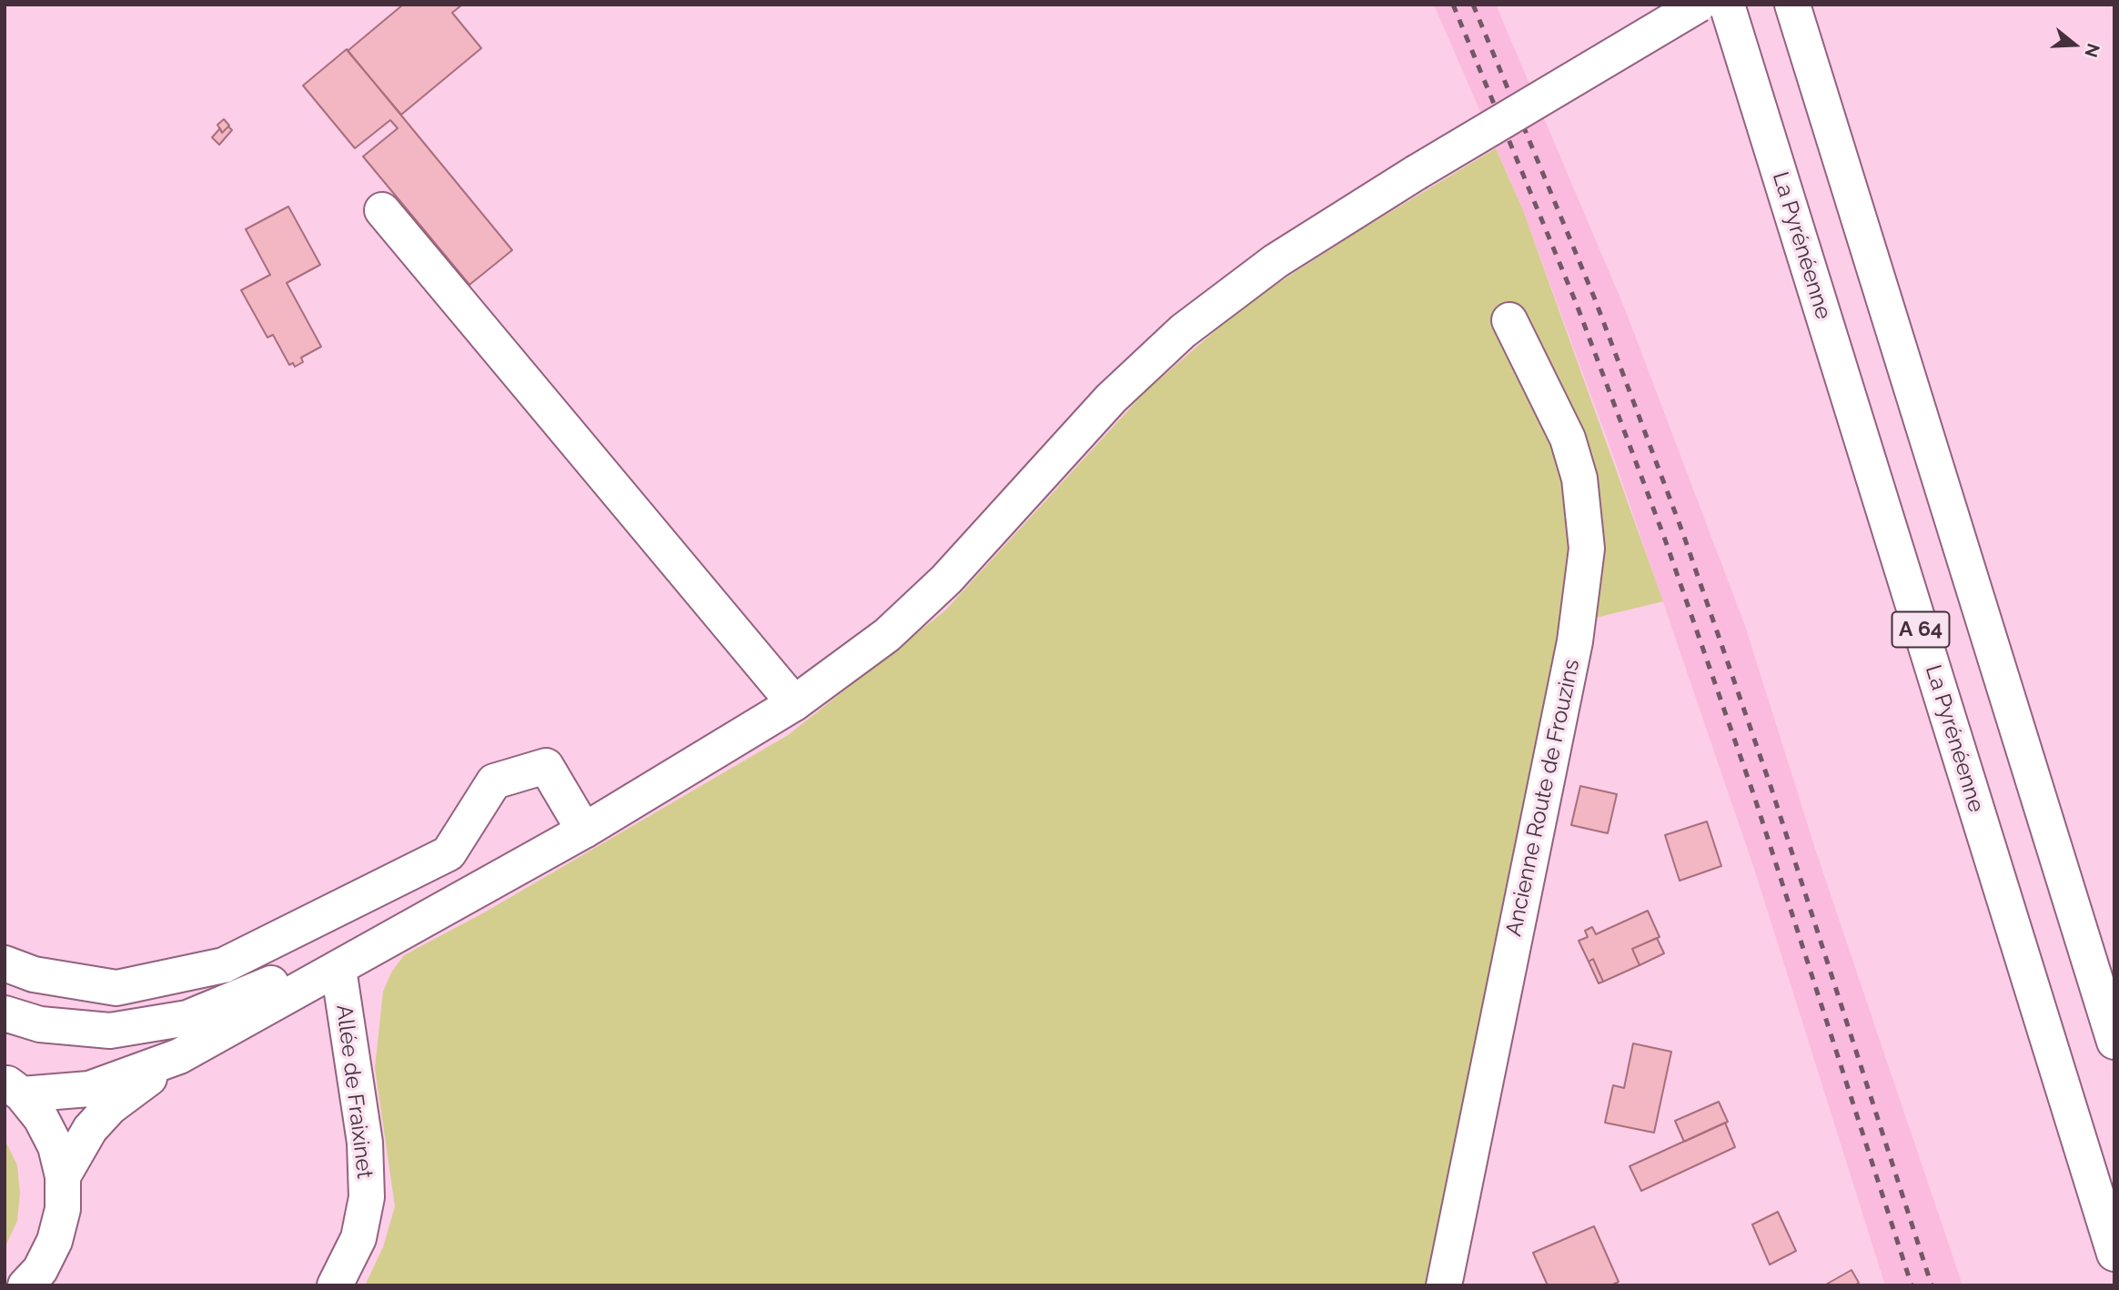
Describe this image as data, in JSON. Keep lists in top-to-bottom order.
{
  "streets": {
    "main road": [
      "La Pyrénéenne",
      "A 64",
      "Ancienne Route de Frouzins",
      "Allée de Fraixinet"
    ]
  },
  "north": "right"
}
